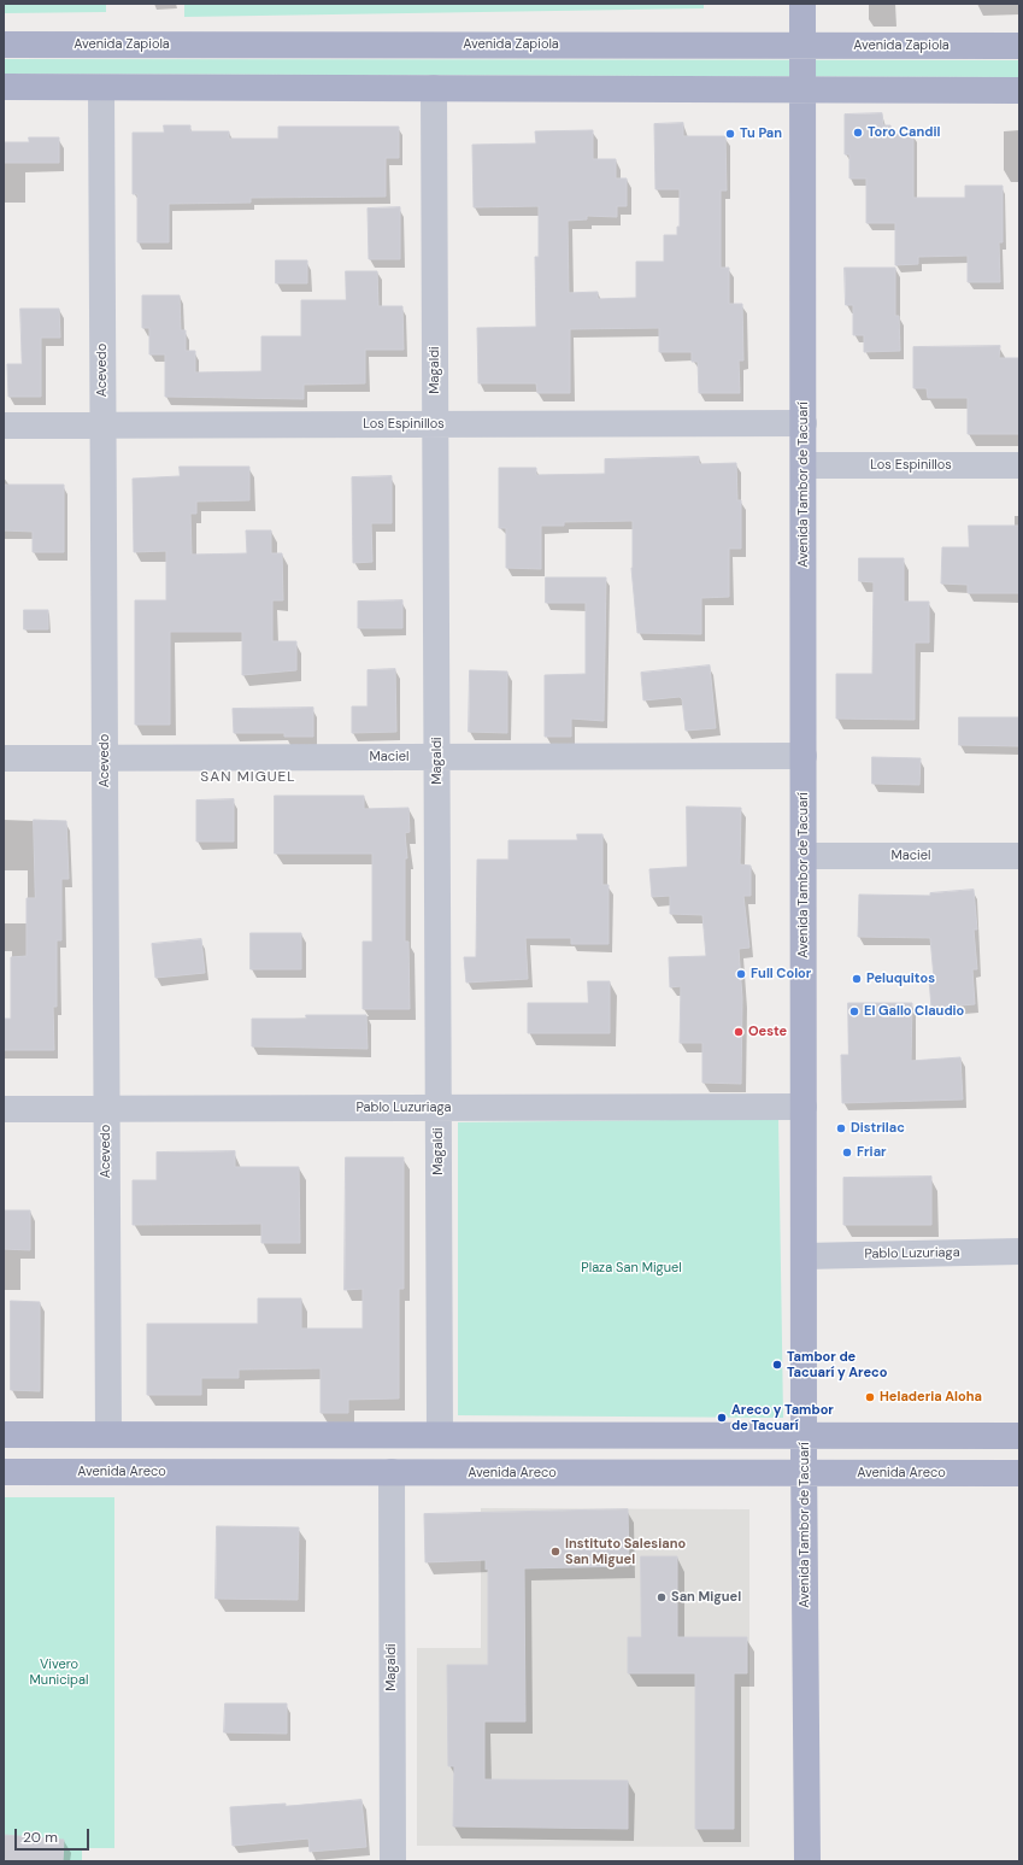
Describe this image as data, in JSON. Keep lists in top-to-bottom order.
{
  "streets": {
    "main road": ["Avenida Zapiola", "Avenida Tambor de Tacuarí", "Avenida Areco"],
    "street": [
      "Acevedo",
      "Magaldi",
      "Los Espinillos",
      "Maciel",
      "Pablo Luzuriaga"
    ]
  },
  "crossings": [
    ["Avenida Zapiola", "Avenida Tambor de Tacuarí"],
    ["Acevedo", "Los Espinillos"],
    ["Acevedo", "Maciel"],
    ["Acevedo", "Pablo Luzuriaga"],
    ["Magaldi", "Los Espinillos"],
    ["Magaldi", "Maciel"],
    ["Magaldi", "Pablo Luzuriaga"],
    ["Magaldi", "Avenida Areco"],
    ["Los Espinillos", "Avenida Tambor de Tacuarí"],
    ["Avenida Tambor de Tacuarí", "Maciel"],
    ["Avenida Tambor de Tacuarí", "Pablo Luzuriaga"],
    ["Avenida Tambor de Tacuarí", "Avenida Areco"]
  ],
  "districts": ["SAN MIGUEL"],
  "parks": ["Plaza San Miguel", "Vivero Municipal"],
  "places": [
    "Toro Candil",
    "Tu Pan",
    "Full Color",
    "Peluquitos",
    "El Gallo Claudio",
    "Oeste",
    "Distrilac",
    "Friar",
    "Tambor de Tacuarí y Areco",
    "Heladeria Aloha",
    "Areco y Tambor de Tacuarí",
    "Instituto Salesiano San Miguel",
    "San Miguel"
  ],
  "scale_bar": "20 m"
}
